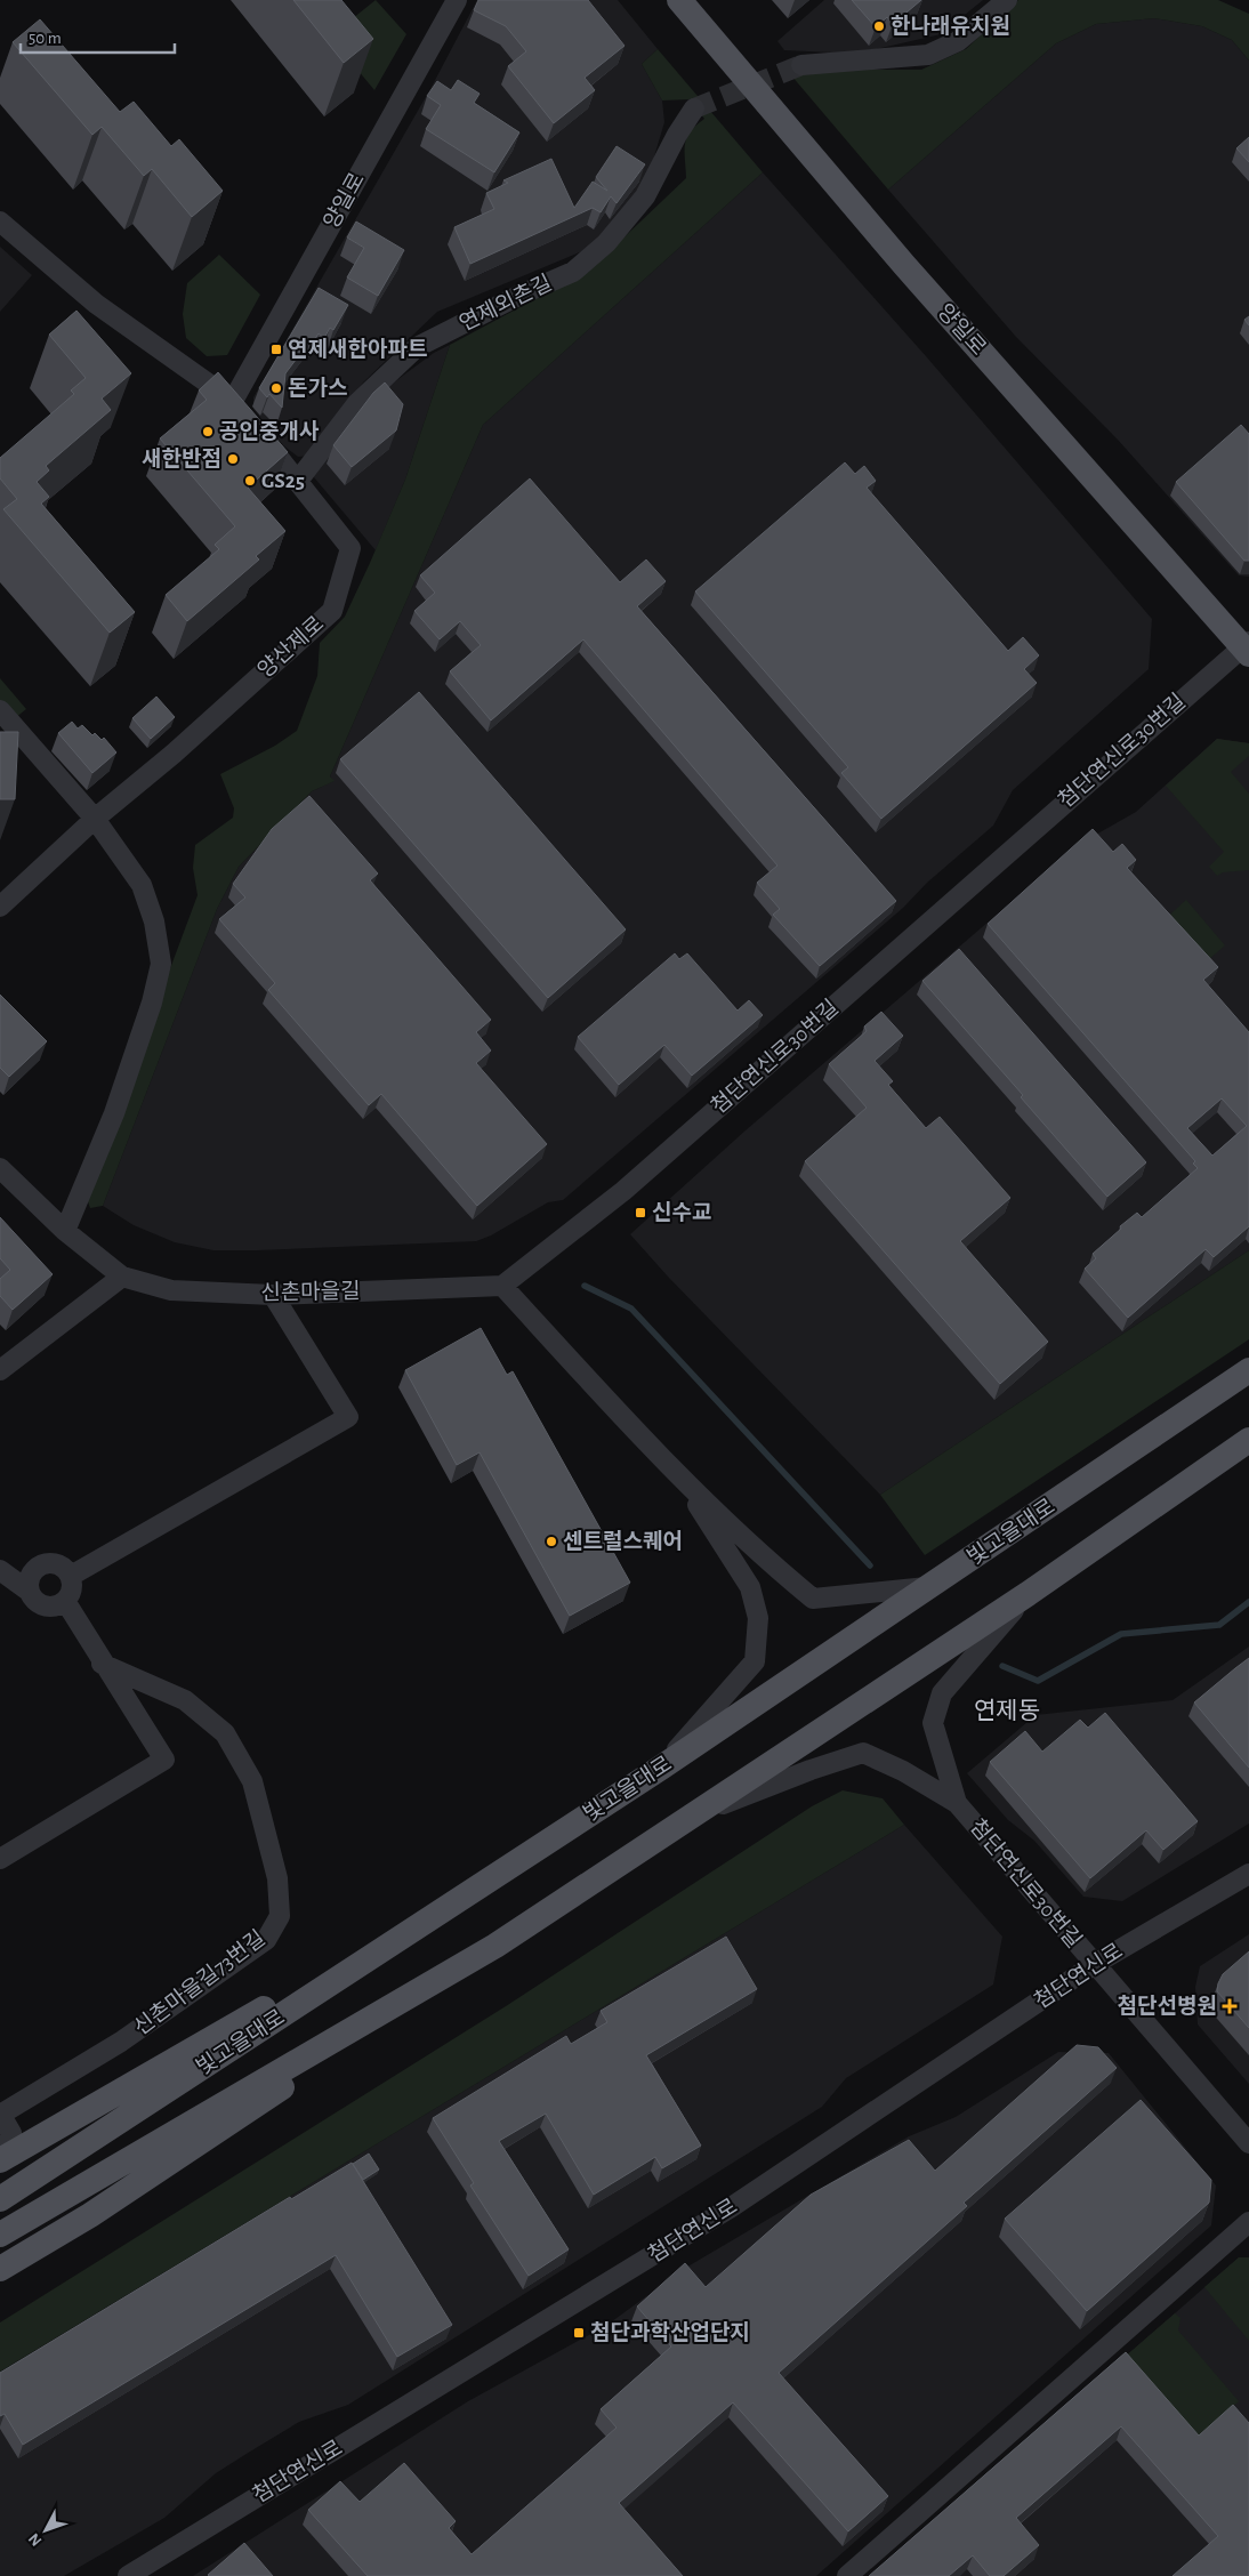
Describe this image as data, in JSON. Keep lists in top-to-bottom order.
{
  "streets": {
    "main road": ["양일로", "빛고을대로"],
    "street": [
      "연제외촌길",
      "양산제로",
      "첨단연신로30번길",
      "신촌마을길",
      "첨단연신로",
      "신촌마을길73번길"
    ]
  },
  "crossings": [
    ["양일로", "양산제로"],
    ["양일로", "첨단연신로30번길"],
    ["연제외촌길", "양산제로"],
    ["첨단연신로30번길", "신촌마을길"],
    ["첨단연신로30번길", "첨단연신로"]
  ],
  "districts": ["연제동"],
  "places": {
    "other": [
      "한나래유치원",
      "돈가스",
      "공인중개사",
      "새한반점",
      "GS25",
      "센트럴스퀘어"
    ],
    "transit": ["연제새한아파트", "신수교", "첨단과학산업단지"],
    "health": ["첨단선병원"]
  },
  "scale_bar": "50 m",
  "north": "bottom left"
}
